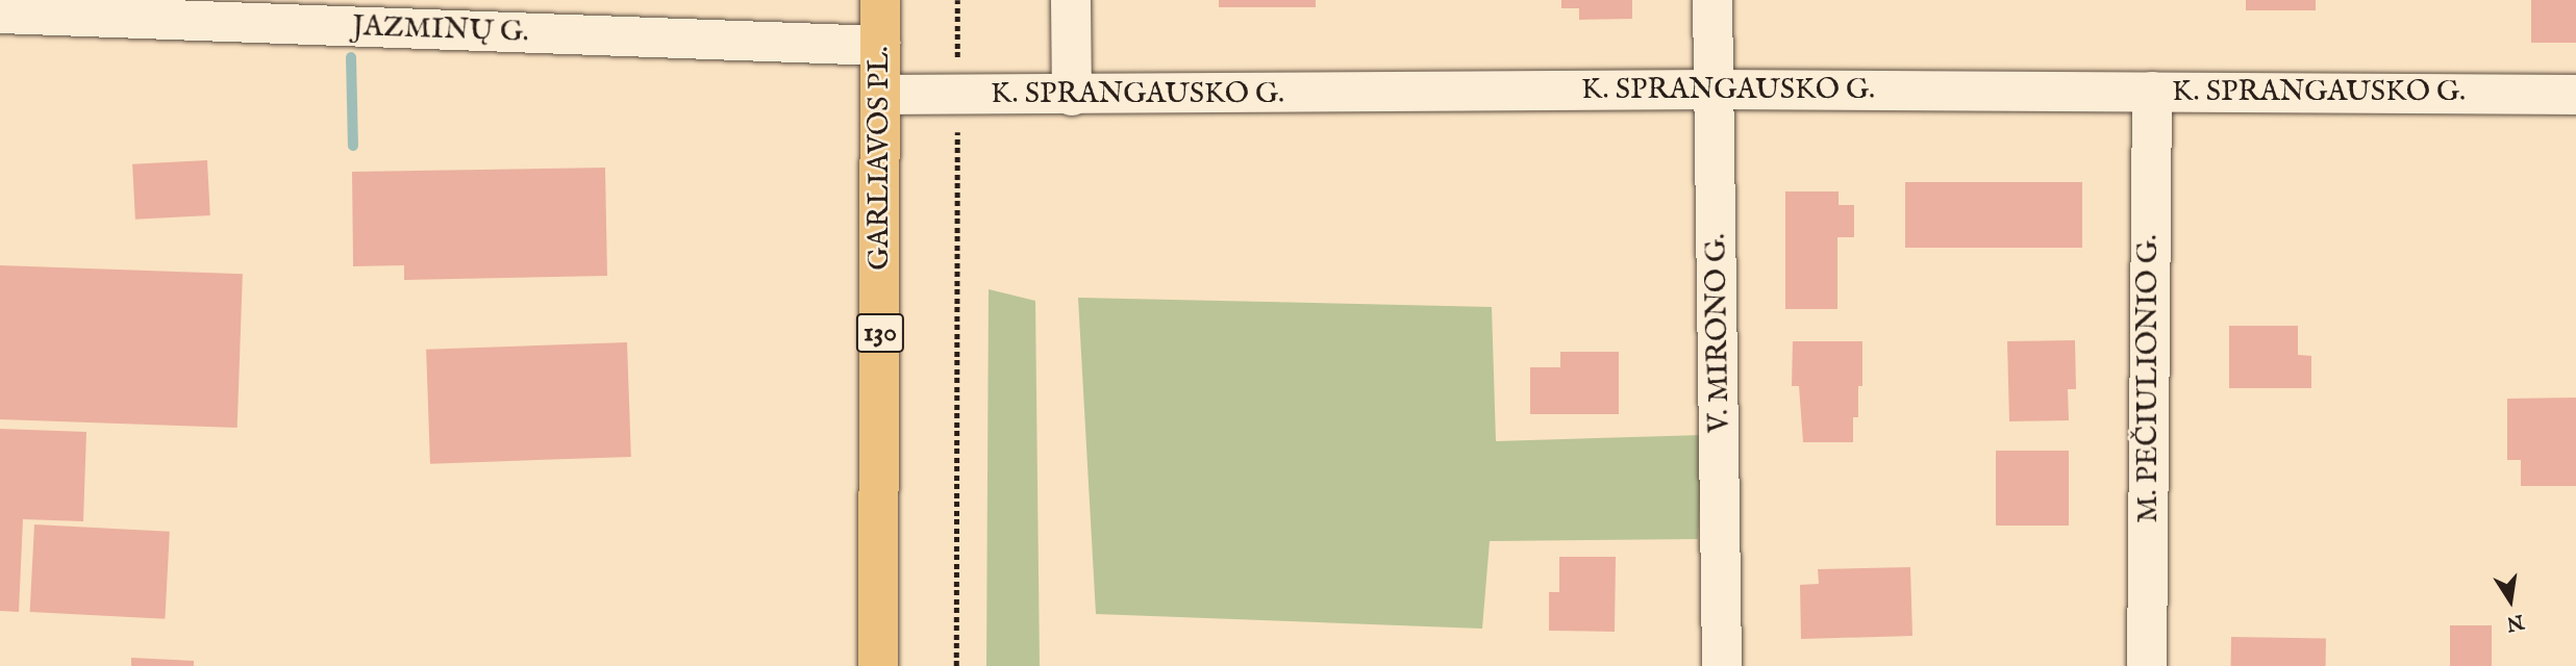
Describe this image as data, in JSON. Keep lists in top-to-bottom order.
{
  "streets": {
    "main road": ["GARLIAVOS PL.", "130"],
    "street": [
      "JAZMINŲ G.",
      "K. SPRANGAUSKO G.",
      "V. MIRONO G.",
      "M. PEČIULIONIO G."
    ]
  },
  "crossings": [
    ["JAZMINŲ G.", "GARLIAVOS PL."],
    ["K. SPRANGAUSKO G.", "GARLIAVOS PL."],
    ["K. SPRANGAUSKO G.", "V. MIRONO G."],
    ["K. SPRANGAUSKO G.", "M. PEČIULIONIO G."]
  ],
  "north": "bottom"
}
